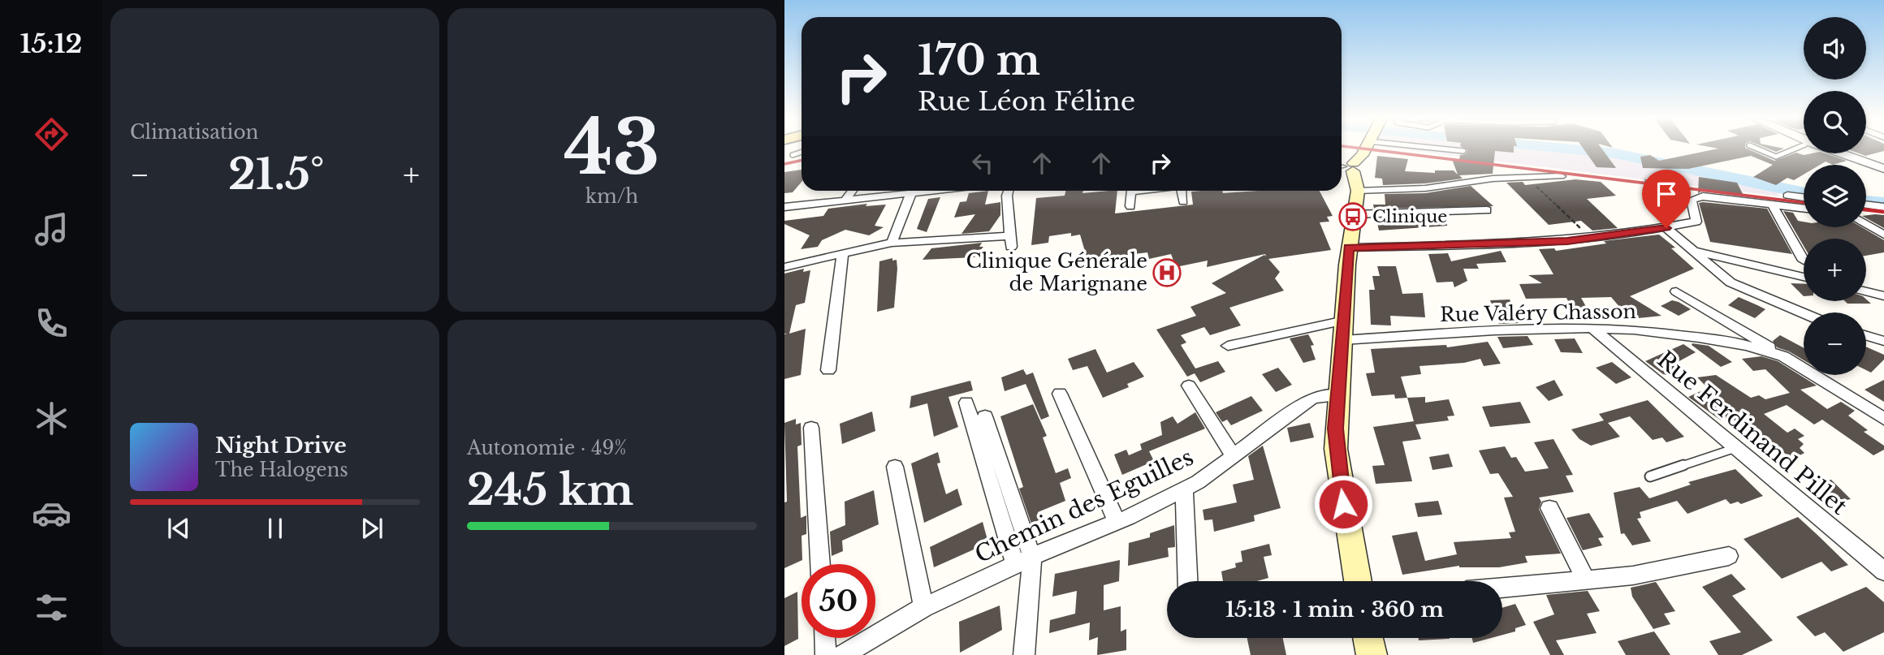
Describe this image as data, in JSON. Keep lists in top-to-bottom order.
{
  "streets": {
    "street": ["Rue Valéry Chasson", "Rue Ferdinand Pillet", "Chemin des Eguilles"]
  },
  "crossings": [
    ["Rue Valéry Chasson", "Rue Ferdinand Pillet"]
  ],
  "places": {
    "bus stop": ["Clinique"],
    "hospital": ["Clinique Générale de Marignane"]
  },
  "page": {
    "tabs": "15:12",
    "tile": [
      "Climatisation",
      ["43", "km/h"],
      ["Autonomie · 49%", "245 km"]
    ],
    "map_buttons": ["+", "−"],
    "turn": ["170 m", "Rue Léon Féline"],
    "heat": ["−", "21.5°", "+"],
    "song": ["Night Drive", "The Halogens"],
    "limit": "50",
    "trip": "15:13 · 1 min · 360 m"
  }
}
